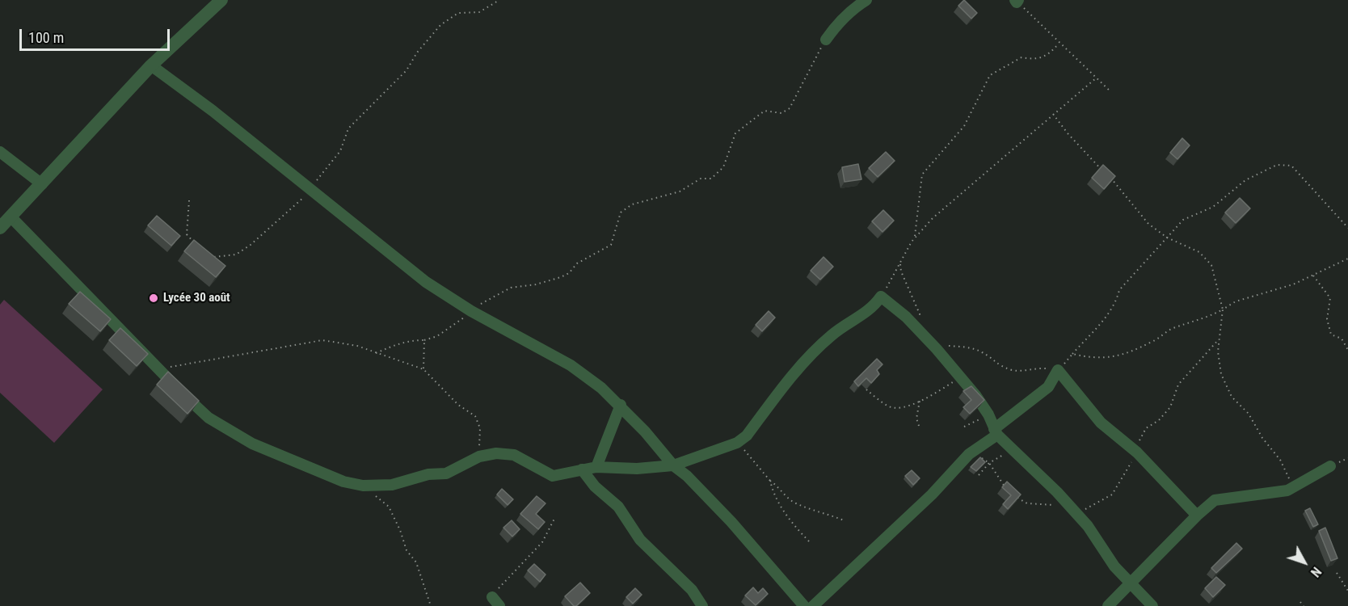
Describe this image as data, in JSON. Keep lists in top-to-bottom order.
{
  "places": ["Lycée 30 août"],
  "scale_bar": "100 m",
  "north": "bottom right"
}
